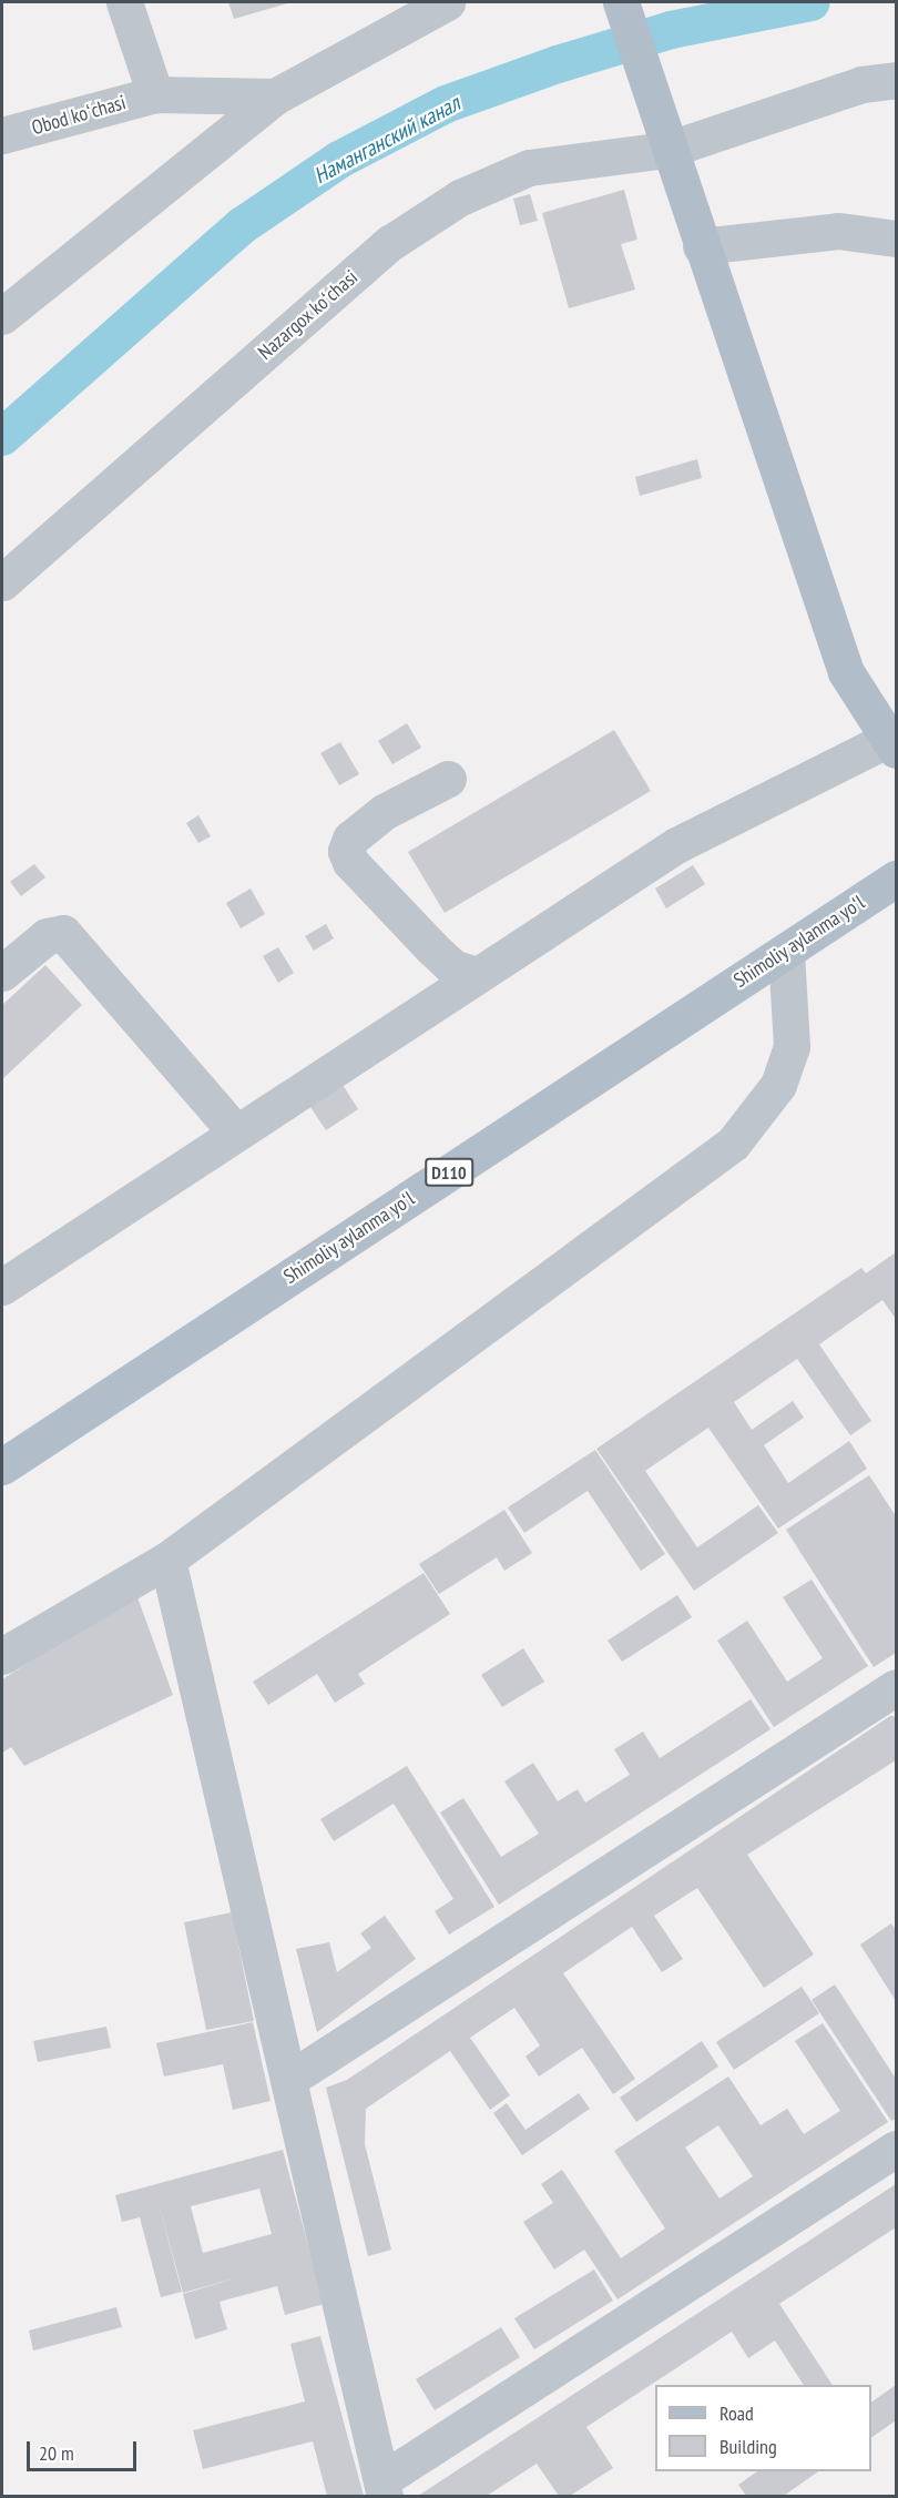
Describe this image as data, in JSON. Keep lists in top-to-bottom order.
{
  "streets": {
    "main road": ["Shimoliy aylanma yoʻl", "D110"],
    "street": ["Obod koʻchasi", "Nazargox koʻchasi"]
  },
  "water": ["Наманганский канал"],
  "legend": ["Road", "Building"],
  "scale_bar": "20 m"
}
